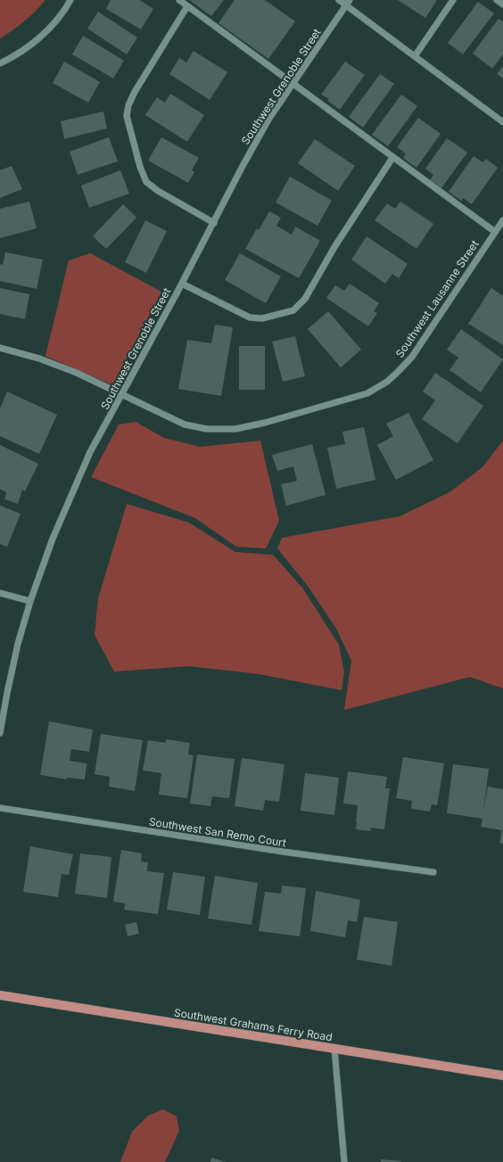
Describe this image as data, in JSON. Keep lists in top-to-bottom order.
{
  "streets": {
    "main road": ["Southwest Grahams Ferry Road"],
    "street": ["Southwest Grenoble Street", "Southwest Lausanne Street", "Southwest San Remo Court"]
  },
  "crossings": [
    ["Southwest Grenoble Street", "Southwest Lausanne Street"]
  ]
}
